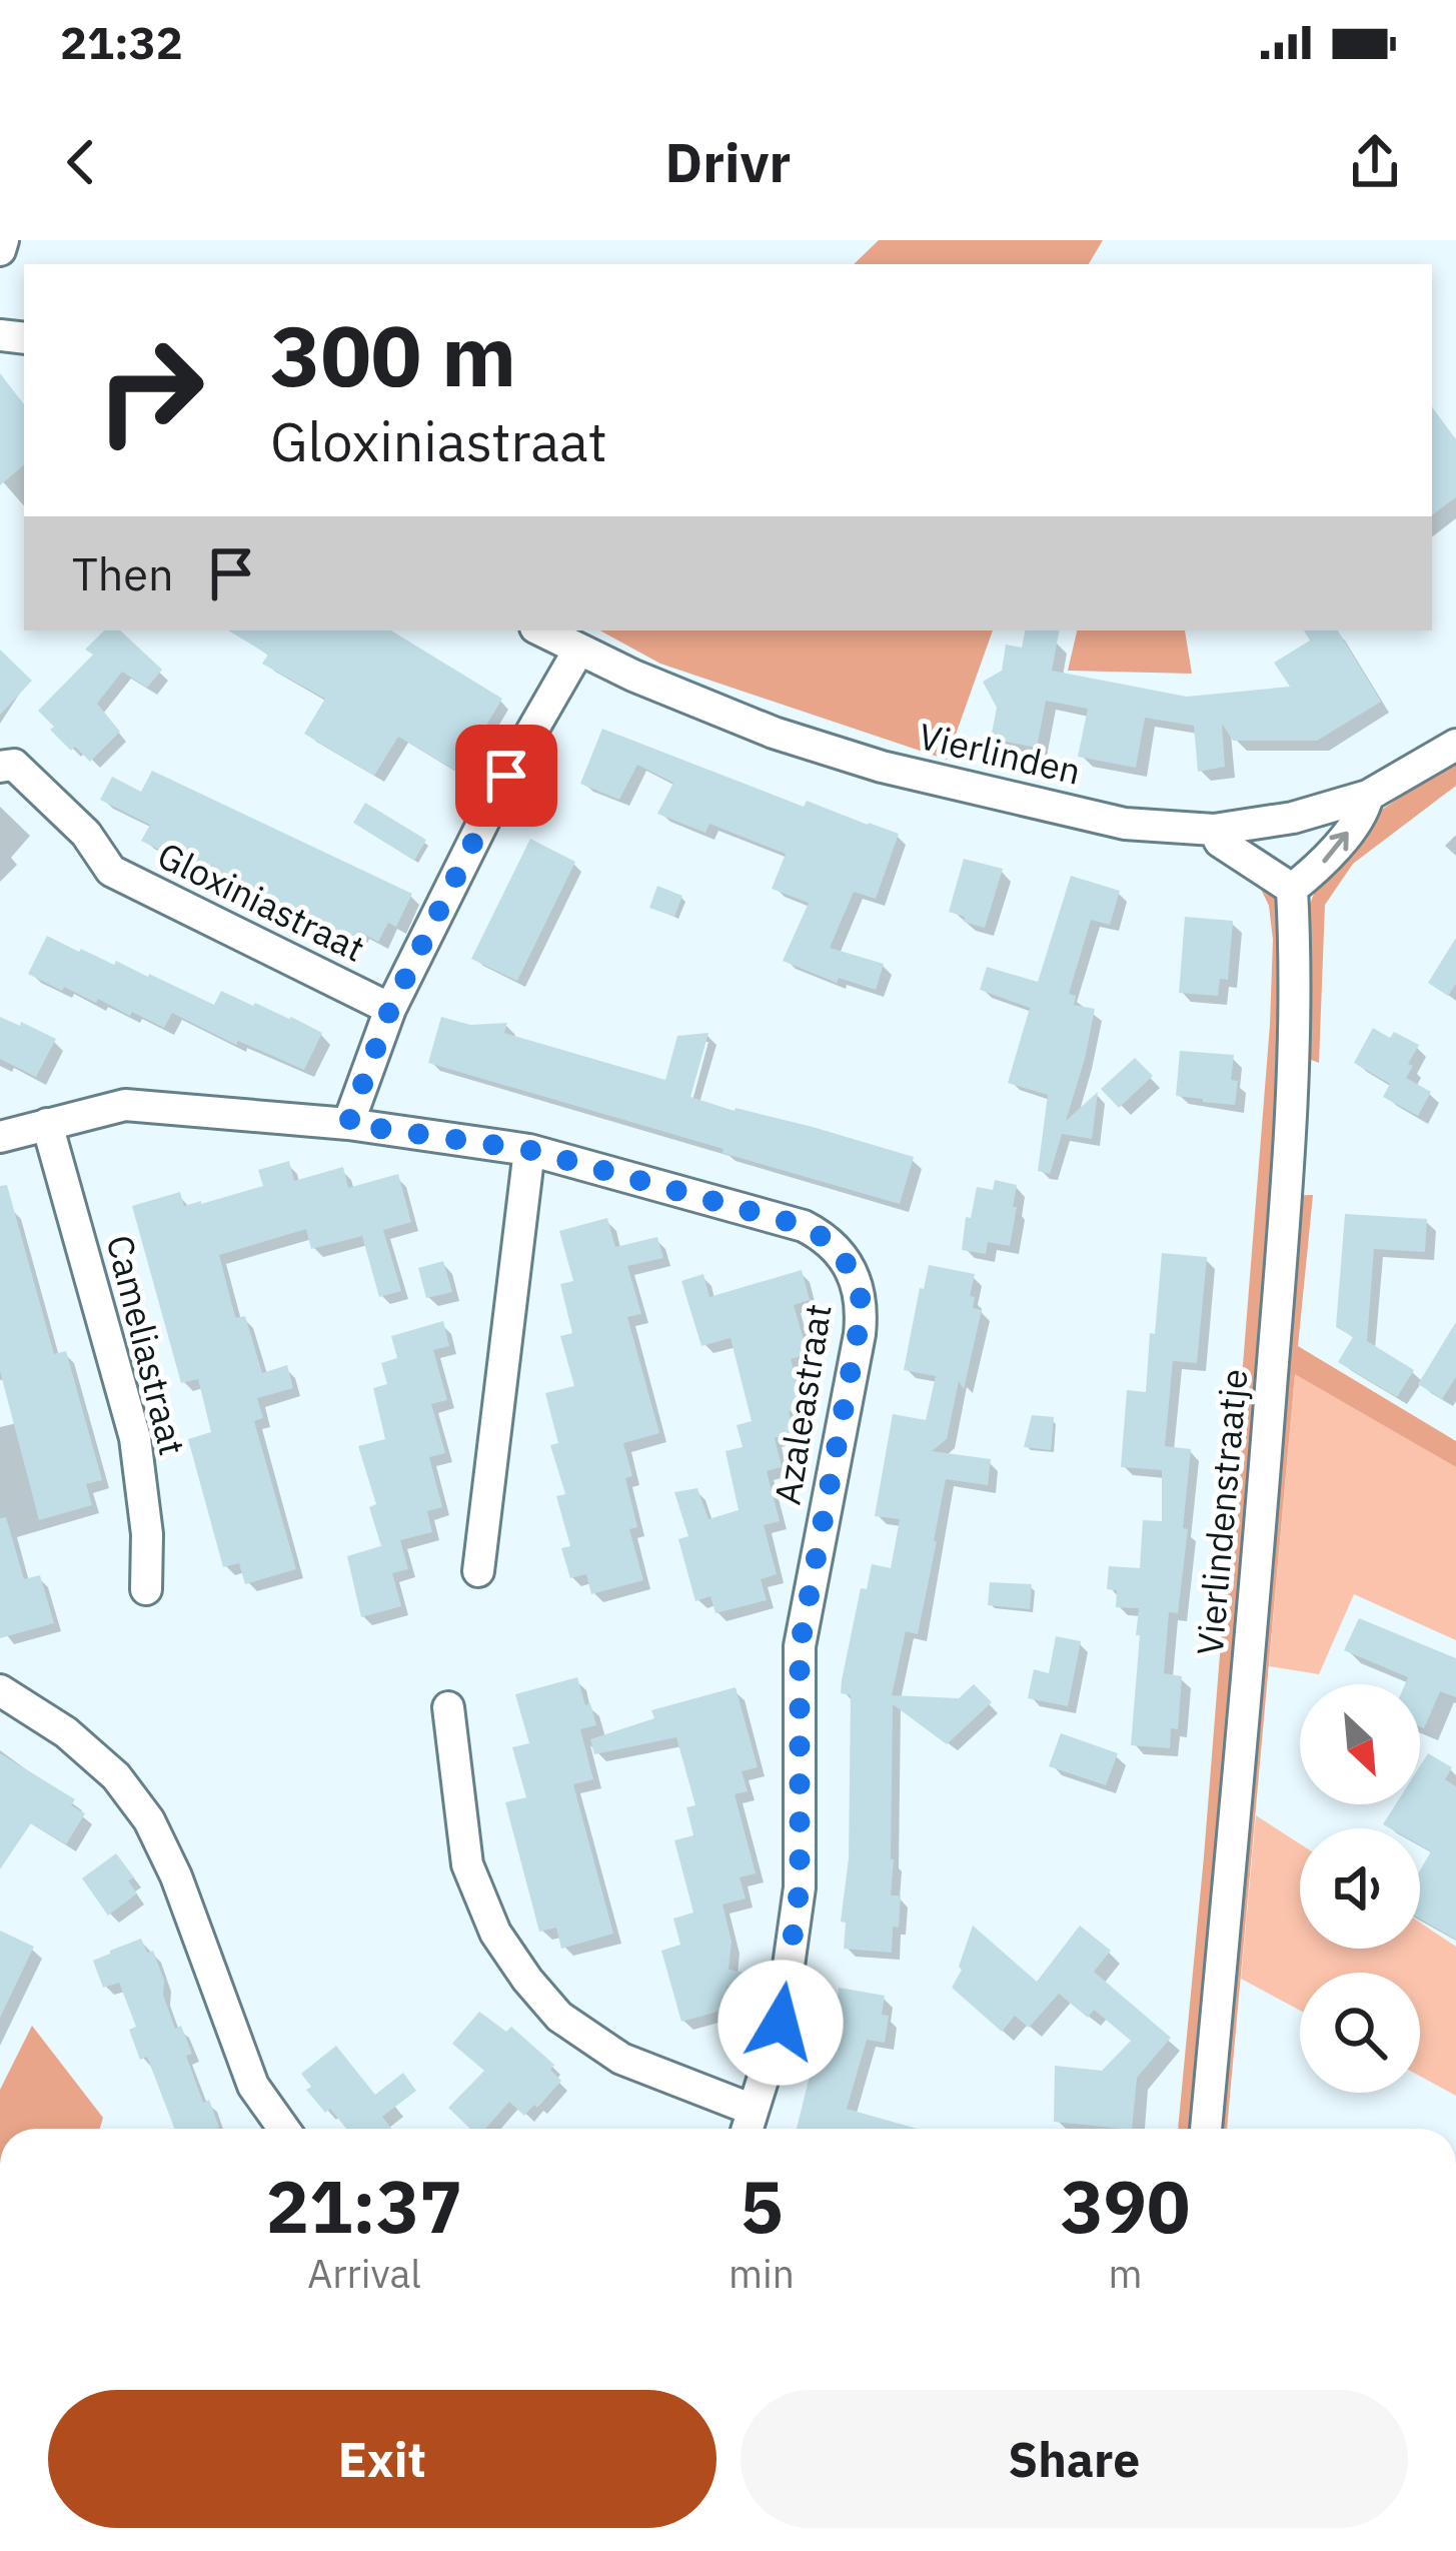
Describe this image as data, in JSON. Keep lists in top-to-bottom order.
{
  "streets": {
    "street": [
      "Vierlinden",
      "Gloxiniastraat",
      "Cameliastraat",
      "Azaleastraat",
      "Vierlindenstraatje"
    ]
  },
  "crossings": [
    ["Vierlinden", "Gloxiniastraat"],
    ["Gloxiniastraat", "Azaleastraat"],
    ["Cameliastraat", "Azaleastraat"]
  ],
  "north": "bottom right",
  "page": {
    "status": "21:32",
    "header": "Drivr",
    "turn": ["300 m", "Gloxiniastraat"],
    "then": "Then",
    "eta": [
      "21:37",
      "Arrival",
      "5",
      "min",
      "390",
      "m"
    ],
    "buttons": ["Exit", "Share"]
  }
}
